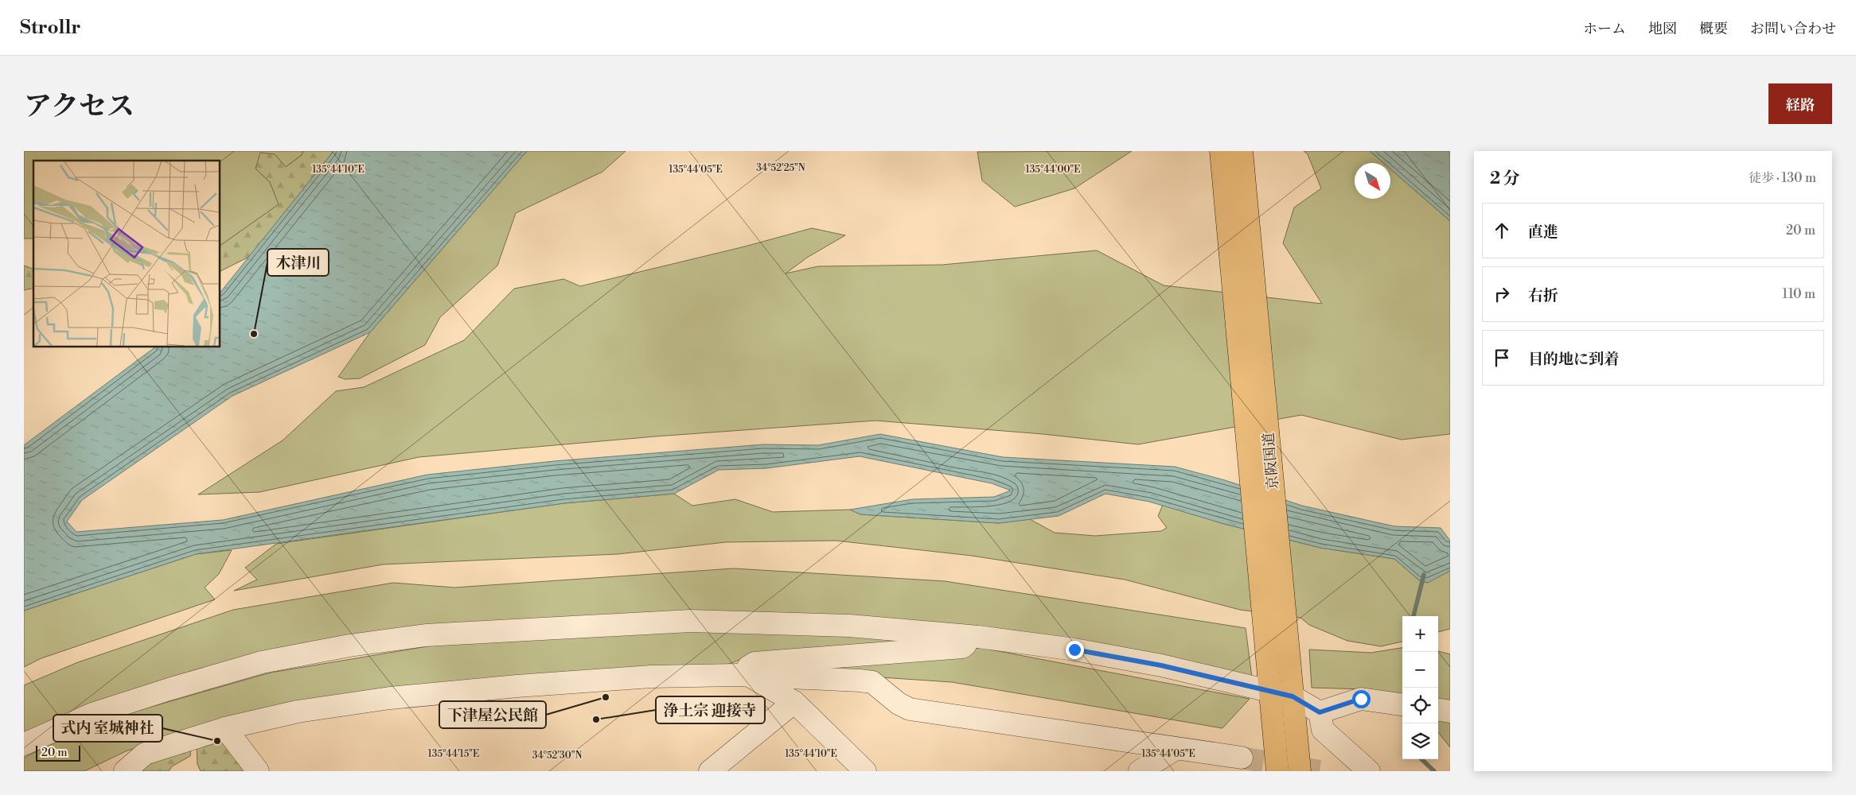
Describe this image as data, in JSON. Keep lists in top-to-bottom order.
{
  "streets": {
    "highway": ["京阪国道"]
  },
  "places": [
    "木津川",
    "下津屋公民館",
    "浄土宗 迎接寺",
    "式内 室城神社"
  ],
  "scale_bar": "20 m",
  "north": "bottom right",
  "page": {
    "header": "Strollr",
    "nav": [
      "ホーム",
      "地図",
      "概要",
      "お問い合わせ"
    ],
    "title": "アクセス",
    "buttons": "経路",
    "heading": ["2 分", "徒歩 · 130 m"],
    "list": [
      ["直進", "20 m"],
      ["右折", "110 m"],
      "目的地に到着"
    ],
    "map_buttons": ["+", "−"],
    "scale": "20 m"
  },
  "coordinates": [
    "34°52'25\"N",
    "135°44'05\"E",
    "135°44'00\"E",
    "135°44'10\"E",
    "135°44'15\"E",
    "34°52'30\"N"
  ]
}
